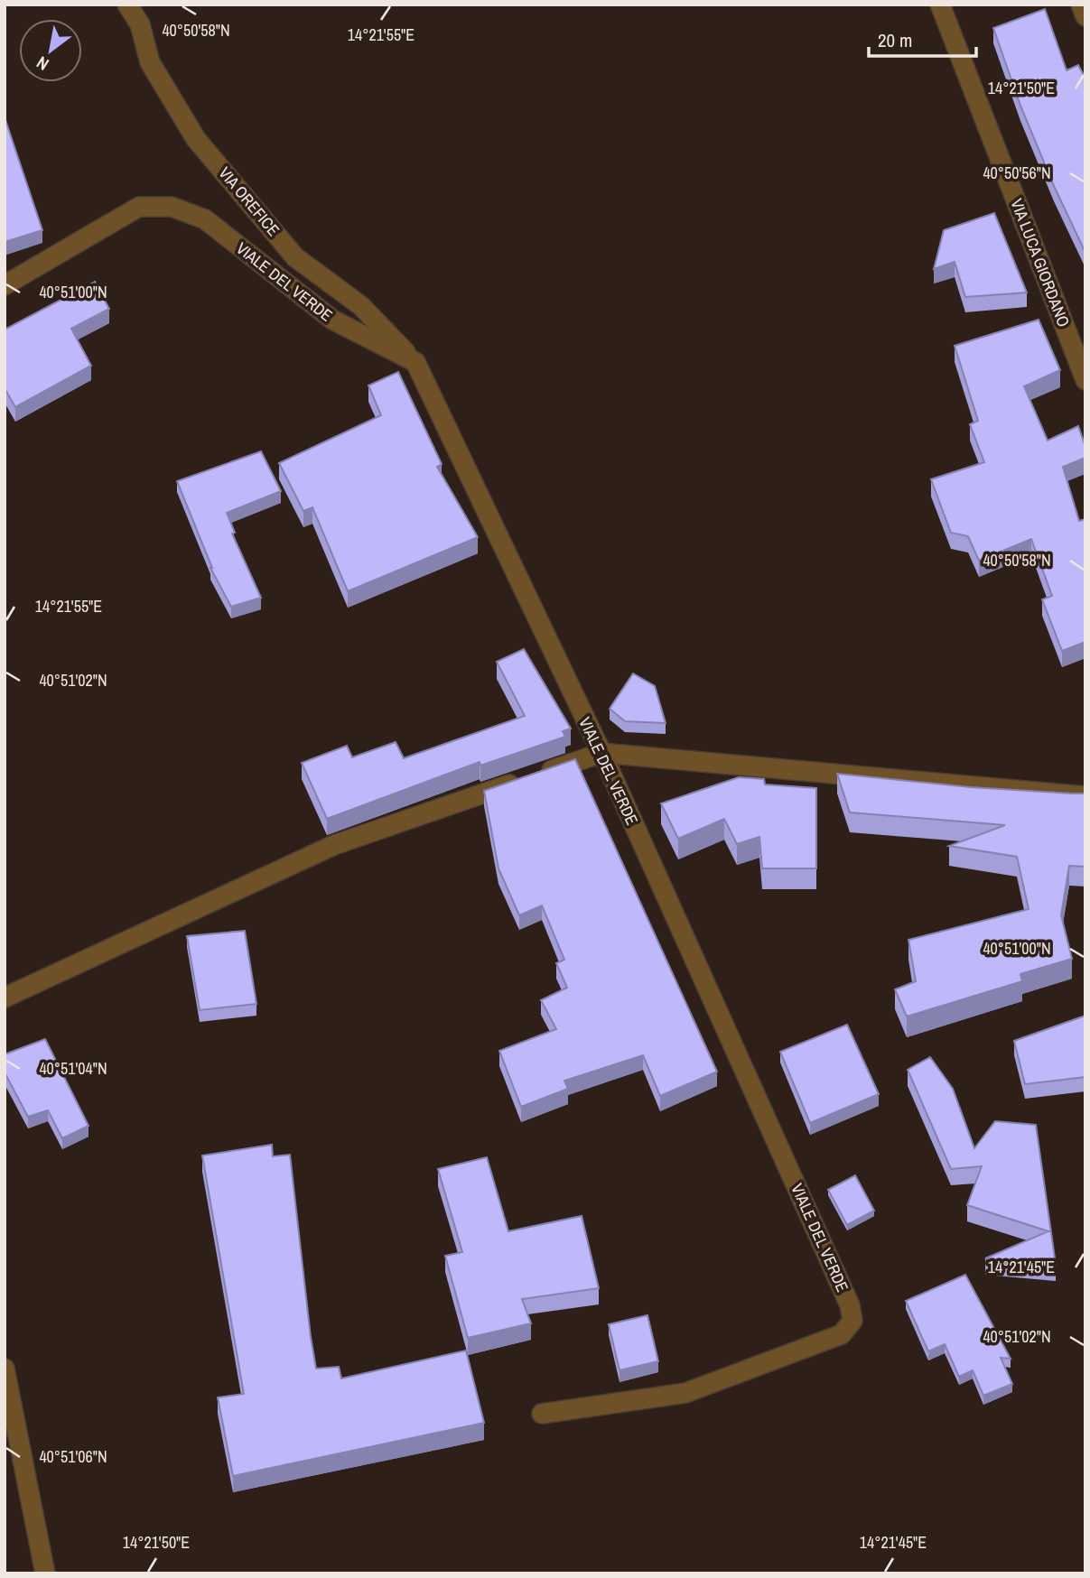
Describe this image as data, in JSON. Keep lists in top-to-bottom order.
{
  "streets": {
    "street": ["VIA OREFICE", "VIA LUCA GIORDANO", "VIALE DEL VERDE"]
  },
  "crossings": [
    ["VIA OREFICE", "VIALE DEL VERDE"]
  ],
  "scale_bar": "20 m",
  "north": "bottom left",
  "coordinates": [
    "40°50'58\"N",
    "14°21'55\"E",
    "14°21'50\"E",
    "40°50'56\"N",
    "40°51'00\"N",
    "40°51'02\"N",
    "40°51'04\"N",
    "14°21'45\"E",
    "40°51'06\"N"
  ]
}
